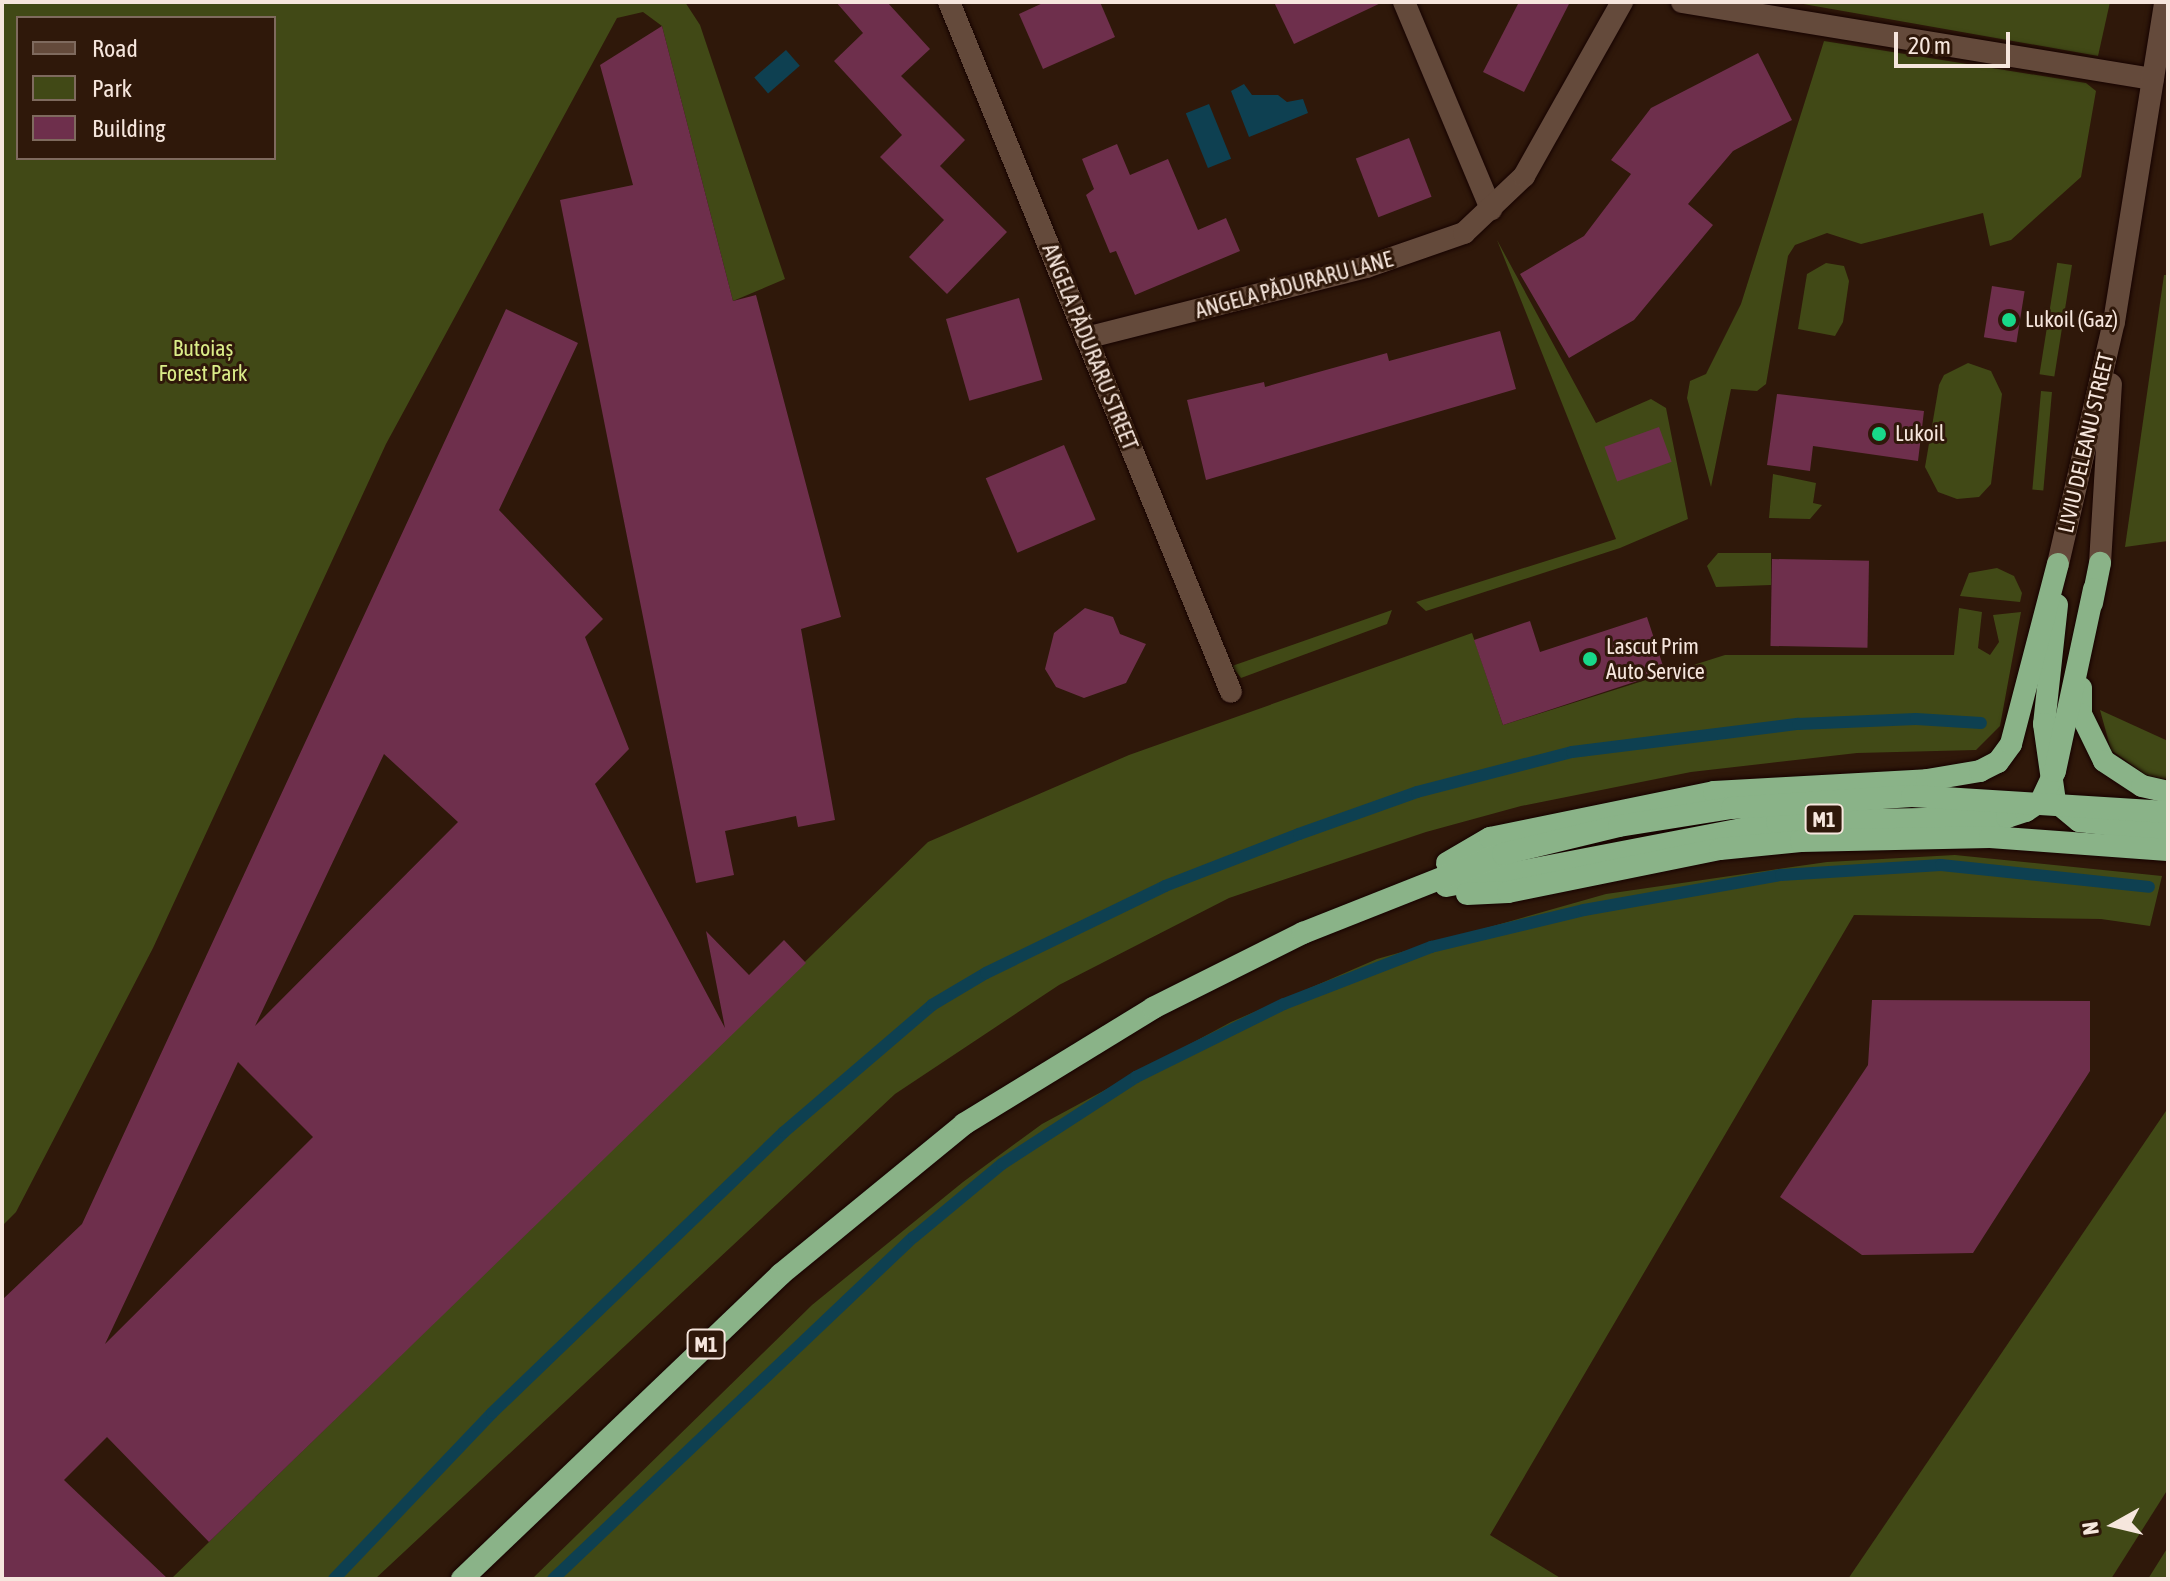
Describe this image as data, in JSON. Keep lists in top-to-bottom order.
{
  "streets": {
    "highway": ["M1"],
    "street": ["ANGELA PĂDURARU LANE", "ANGELA PĂDURARU STREET", "LIVIU DELEANU STREET"]
  },
  "crossings": [
    ["ANGELA PĂDURARU LANE", "ANGELA PĂDURARU STREET"],
    ["LIVIU DELEANU STREET", "M1"]
  ],
  "parks": ["Butoiaș Forest Park"],
  "places": ["Lukoil (Gaz)", "Lukoil", "Lascut Prim Auto Service"],
  "legend": ["Road", "Park", "Building"],
  "scale_bar": "20 m",
  "north": "left"
}
